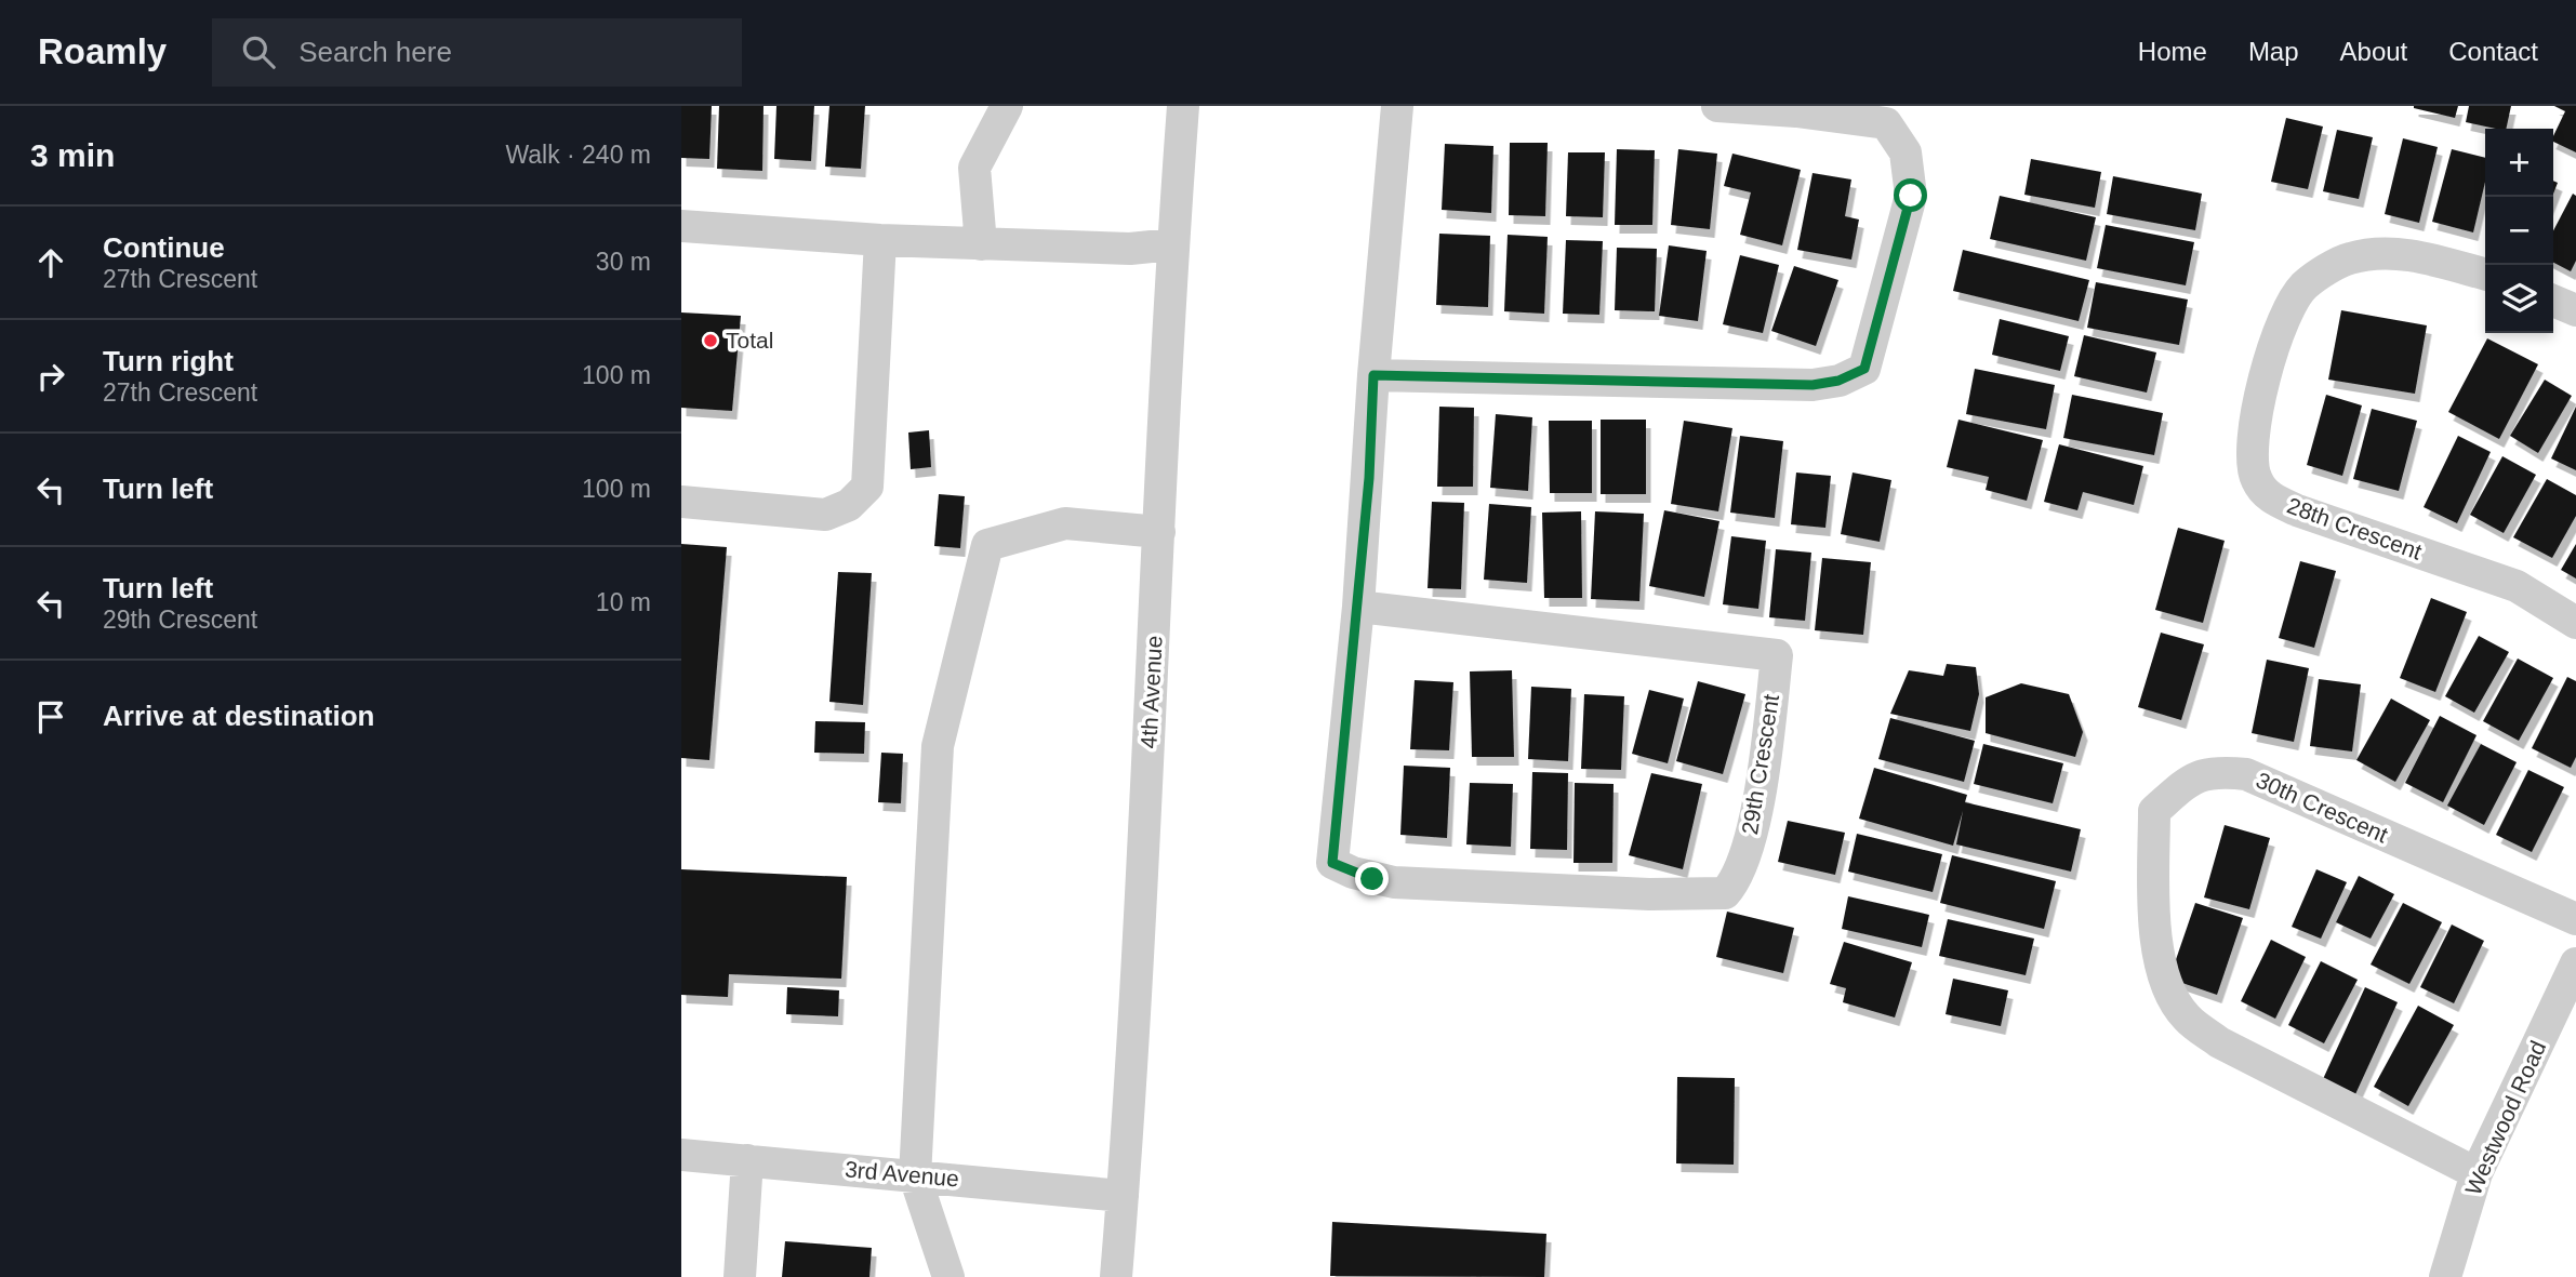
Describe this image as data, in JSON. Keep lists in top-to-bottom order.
{
  "streets": {
    "street": [
      "28th Crescent",
      "4th Avenue",
      "29th Crescent",
      "30th Crescent",
      "Westwood Road",
      "3rd Avenue"
    ]
  },
  "crossings": [
    ["4th Avenue", "3rd Avenue"],
    ["30th Crescent", "Westwood Road"]
  ],
  "places": ["Total"],
  "page": {
    "header": "Roamly",
    "search": "Search here",
    "nav": [
      "Home",
      "Map",
      "About",
      "Contact"
    ],
    "heading": ["3 min", "Walk · 240 m"],
    "map_buttons": ["+", "−"],
    "list": [
      ["Continue", "27th Crescent", "30 m"],
      ["Turn right", "27th Crescent", "100 m"],
      ["Turn left", "100 m"],
      ["Turn left", "29th Crescent", "10 m"],
      "Arrive at destination"
    ]
  }
}
